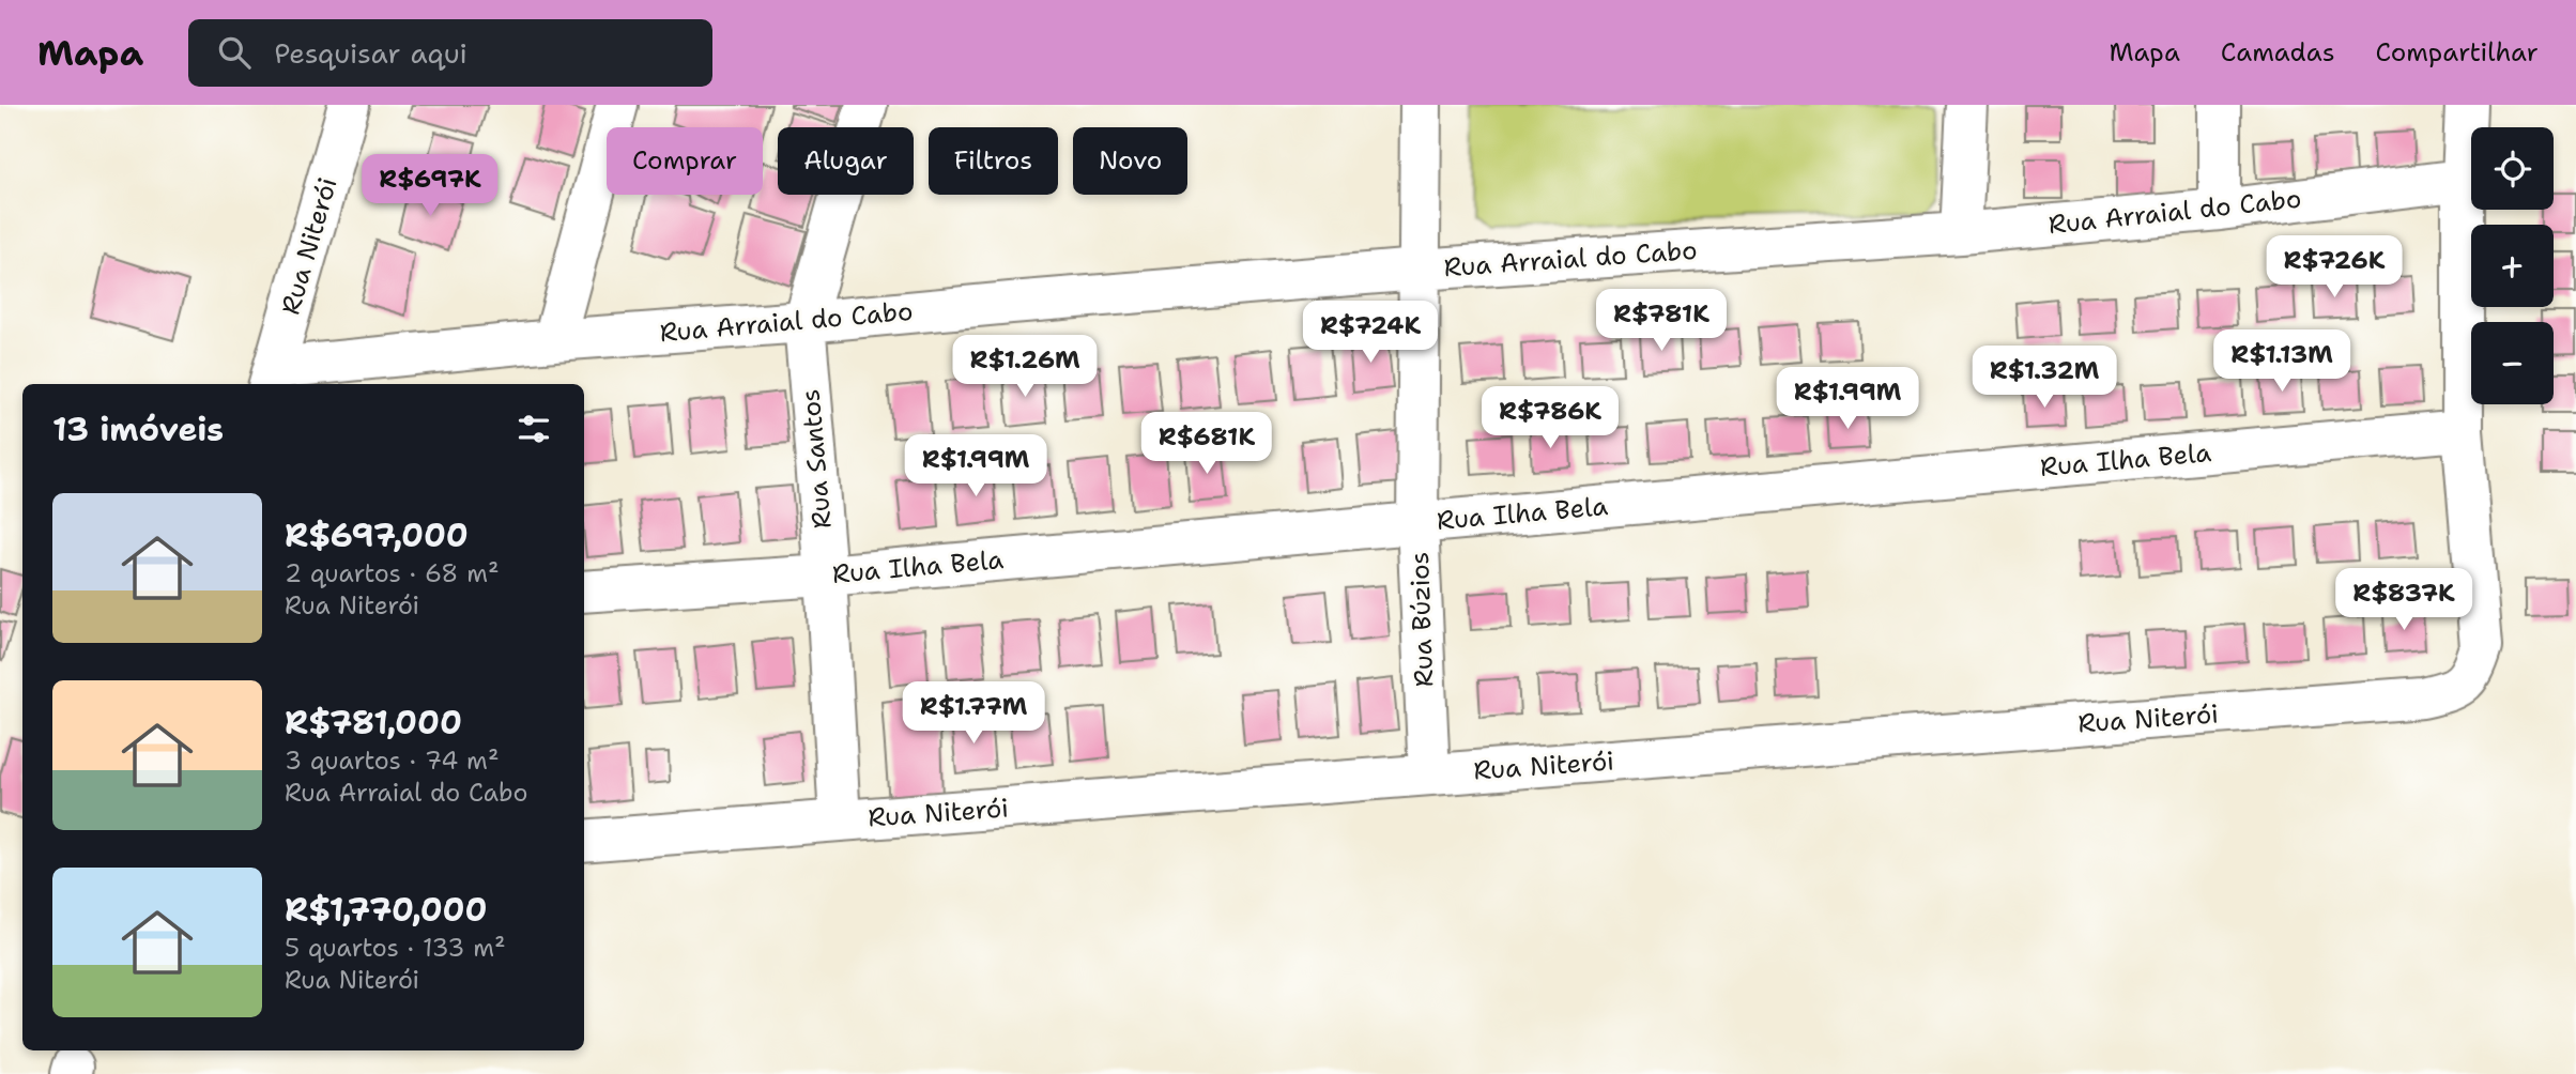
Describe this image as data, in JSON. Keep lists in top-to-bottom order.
{
  "streets": {
    "street": [
      "Rua Arraial do Cabo",
      "Rua Niterói",
      "Rua Santos",
      "Rua Ilha Bela",
      "Rua Búzios"
    ]
  },
  "crossings": [
    ["Rua Arraial do Cabo", "Rua Niterói"],
    ["Rua Arraial do Cabo", "Rua Santos"],
    ["Rua Arraial do Cabo", "Rua Búzios"],
    ["Rua Niterói", "Rua Santos"],
    ["Rua Niterói", "Rua Ilha Bela"],
    ["Rua Niterói", "Rua Búzios"],
    ["Rua Santos", "Rua Ilha Bela"],
    ["Rua Ilha Bela", "Rua Búzios"]
  ],
  "page": {
    "header": "Mapa",
    "search": "Pesquisar aqui",
    "nav": ["Mapa", "Camadas", "Compartilhar"],
    "map_buttons": ["+", "−"],
    "chip": [
      "Comprar",
      "Alugar",
      "Filtros",
      "Novo"
    ],
    "price": [
      "R$697K",
      "R$726K",
      "R$781K",
      "R$724K",
      "R$1.13M",
      "R$1.26M",
      "R$1.32M",
      "R$1.99M",
      "R$786K",
      "R$681K",
      "R$1.99M",
      "R$837K",
      "R$1.77M"
    ],
    "heading": "13 imóveis",
    "list": [
      {
        "name": "R$697,000",
        "note": "2 quartos · 68 m² · Rua Niterói"
      },
      {
        "name": "R$781,000",
        "note": "3 quartos · 74 m² · Rua Arraial do Cabo"
      },
      {
        "name": "R$1,770,000",
        "note": "5 quartos · 133 m² · Rua Niterói"
      }
    ]
  }
}
